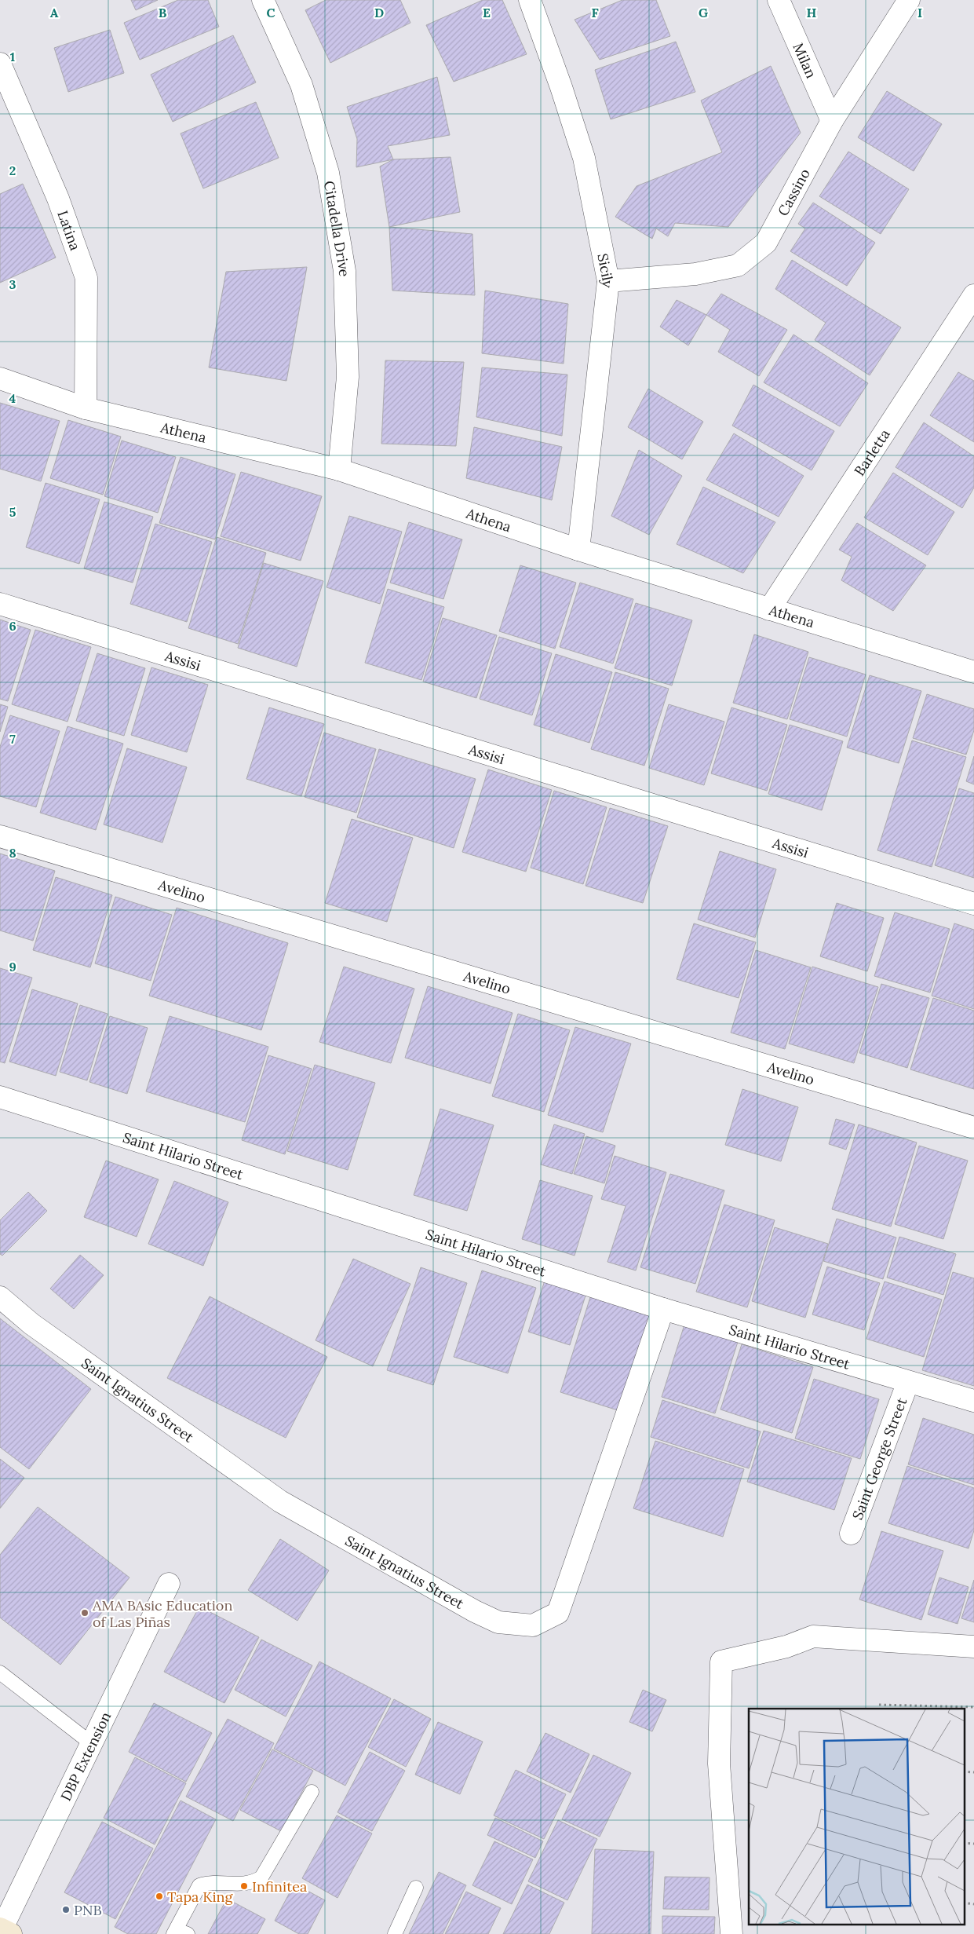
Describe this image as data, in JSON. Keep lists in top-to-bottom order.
{
  "streets": {
    "street": [
      "Milan",
      "Cassino",
      "Citadella Drive",
      "Latina",
      "Sicily",
      "Athena",
      "Barletta",
      "Assisi",
      "Avelino",
      "Saint Hilario Street",
      "Saint Ignatius Street",
      "Saint George Street",
      "DBP Extension"
    ]
  },
  "crossings": [
    ["Milan", "Cassino"],
    ["Cassino", "Sicily"],
    ["Citadella Drive", "Athena"],
    ["Latina", "Athena"],
    ["Sicily", "Athena"],
    ["Athena", "Barletta"],
    ["Saint Hilario Street", "Saint Ignatius Street"],
    ["Saint Hilario Street", "Saint George Street"]
  ],
  "places": [
    "AMA BAsic Education of Las Piñas",
    "Infinitea",
    "Tapa King",
    "PNB"
  ],
  "grid": {
    "columns": [
      "A",
      "B",
      "C",
      "D",
      "E",
      "F",
      "G",
      "H",
      "I"
    ],
    "rows": [
      "1",
      "2",
      "3",
      "4",
      "5",
      "6",
      "7",
      "8",
      "9"
    ]
  }
}
